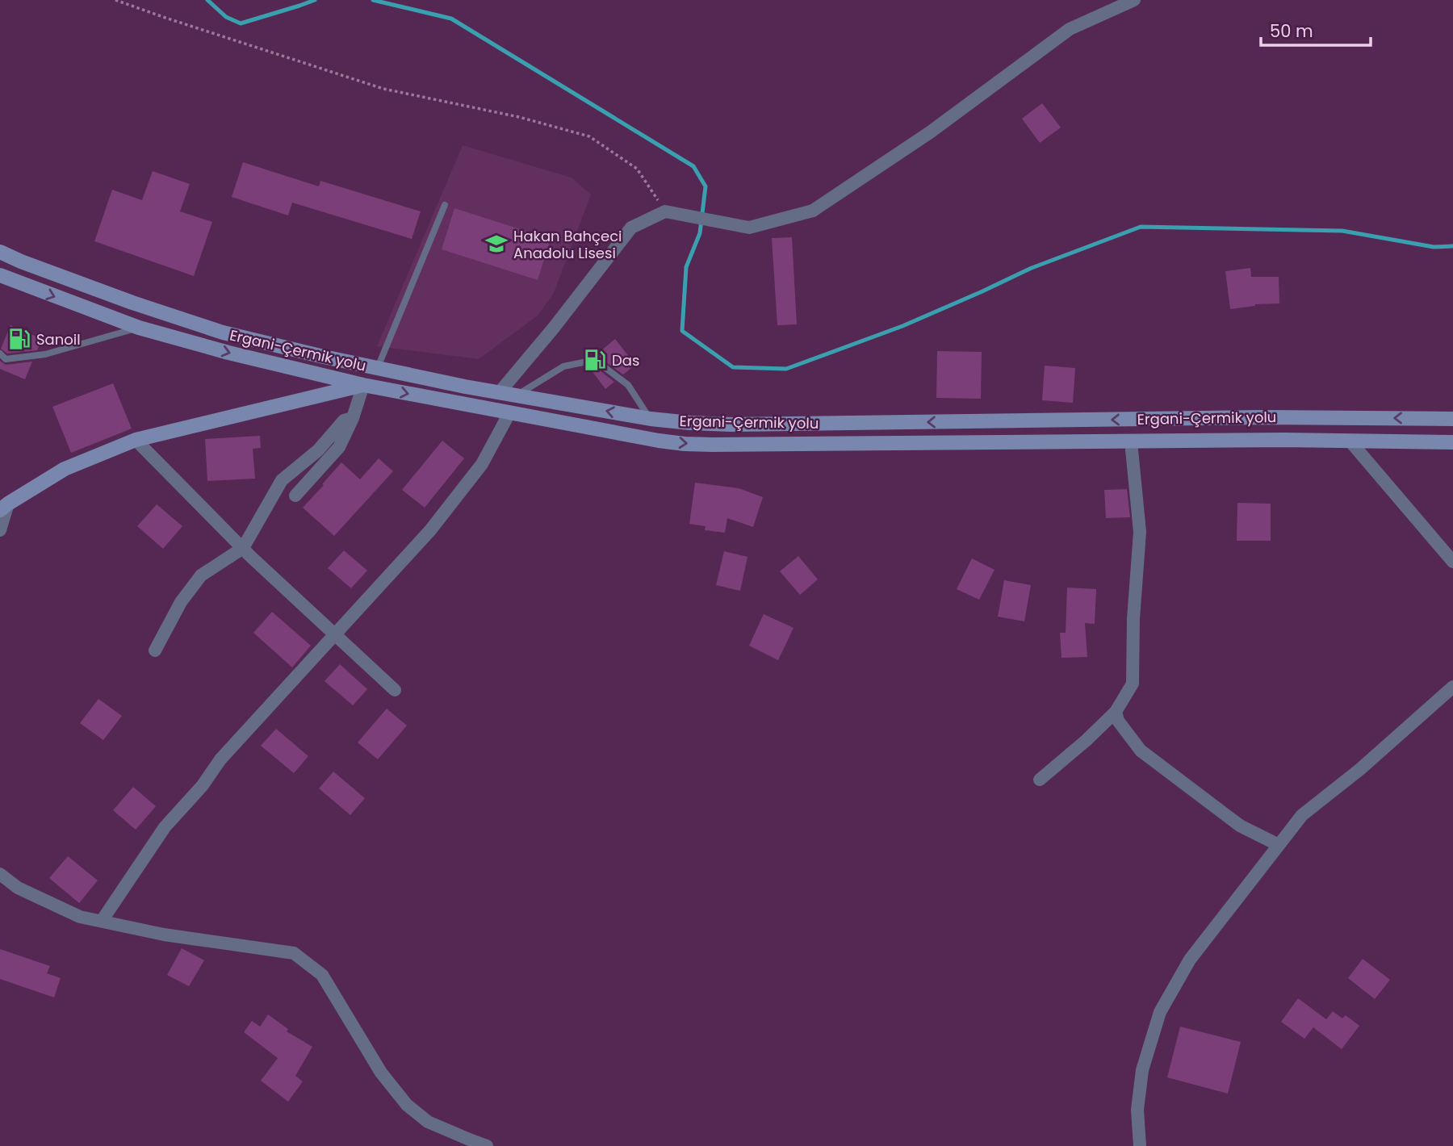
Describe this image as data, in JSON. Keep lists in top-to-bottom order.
{
  "streets": {
    "main road": ["Ergani-Çermik yolu"]
  },
  "places": {
    "school or university": ["Hakan Bahçeci Anadolu Lisesi"],
    "fuel station": ["Sanoil", "Das"]
  },
  "scale_bar": "50 m"
}
